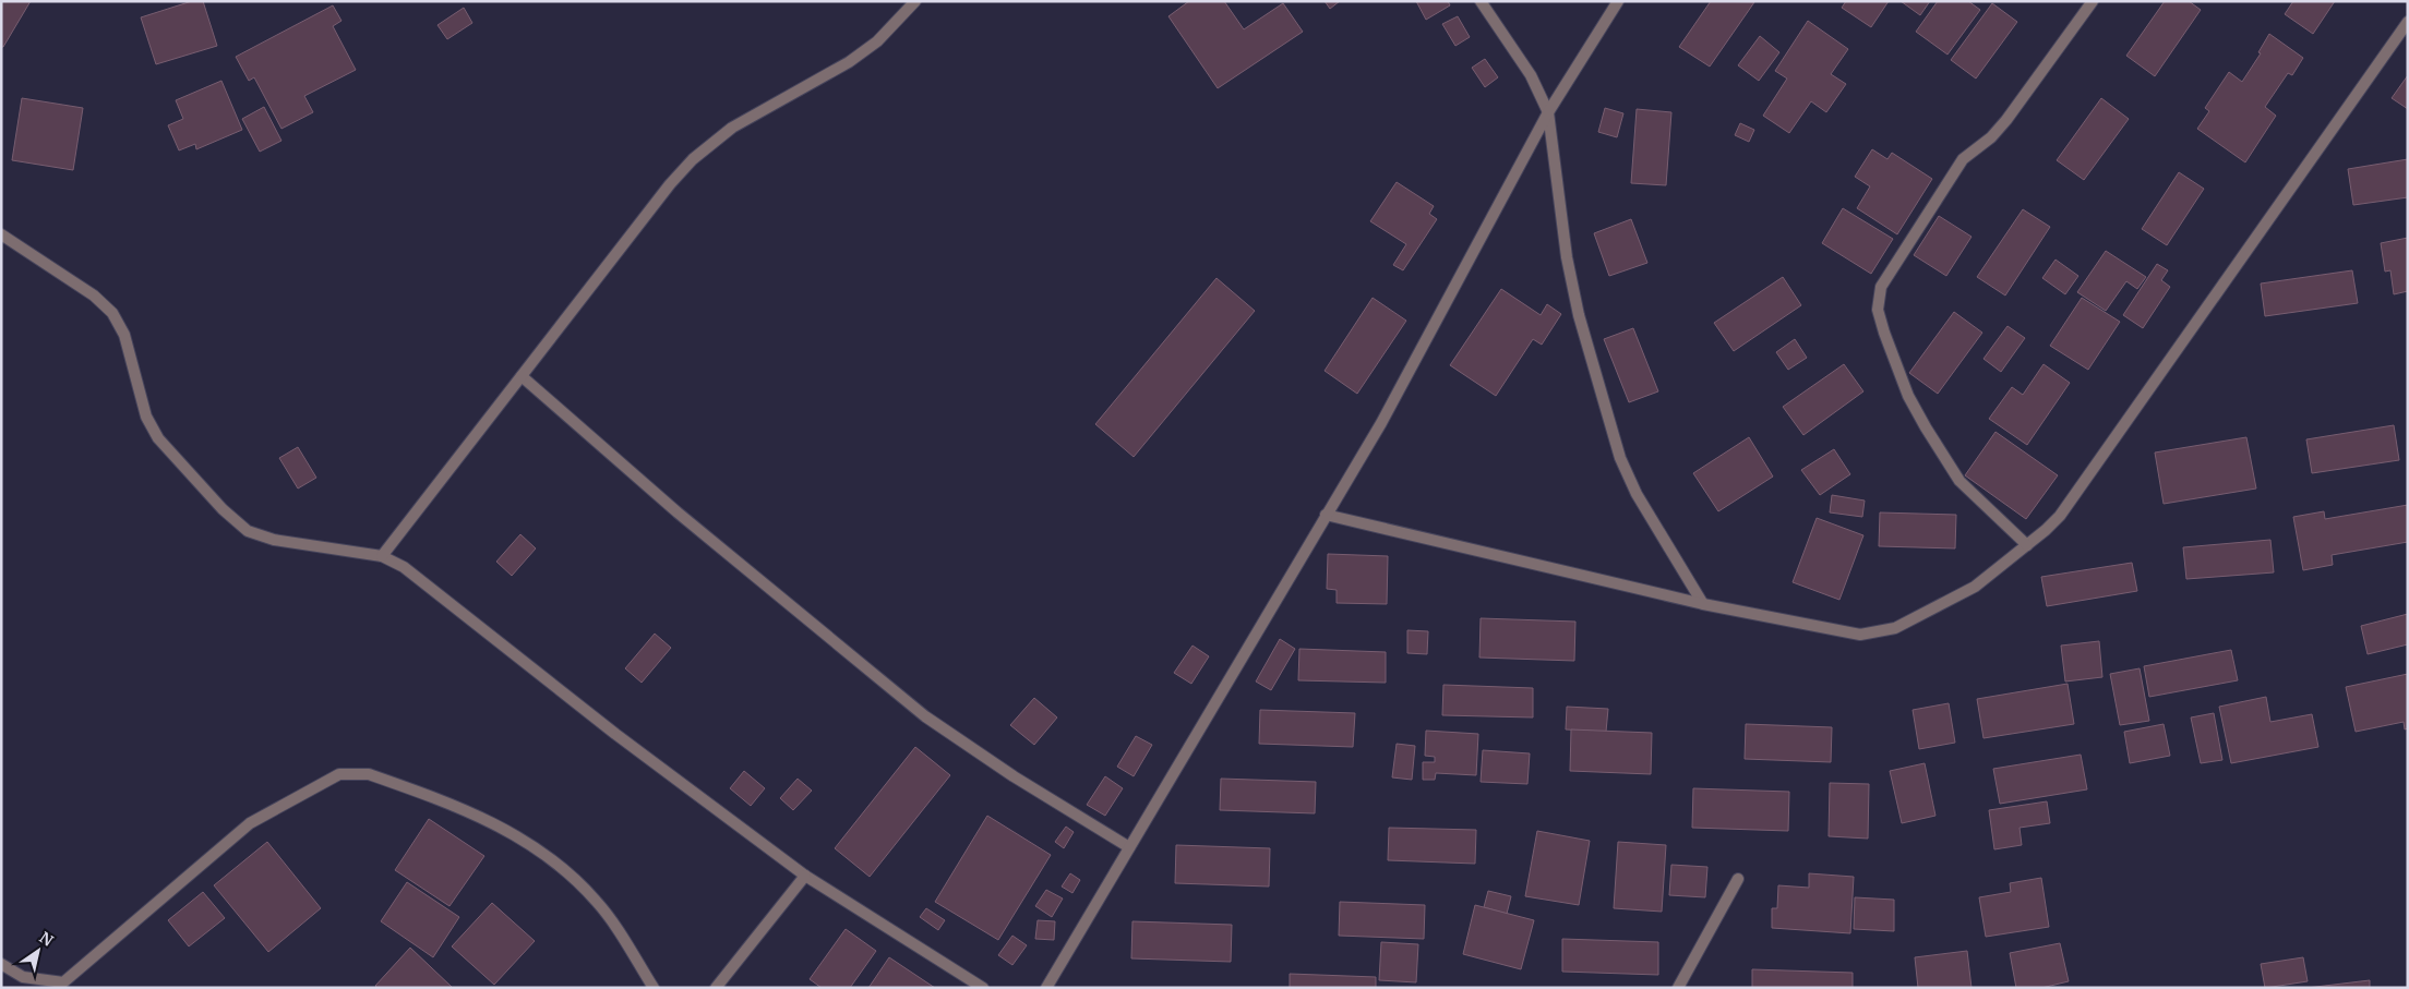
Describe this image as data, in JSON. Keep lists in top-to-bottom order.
{
  "north": "top right"
}
